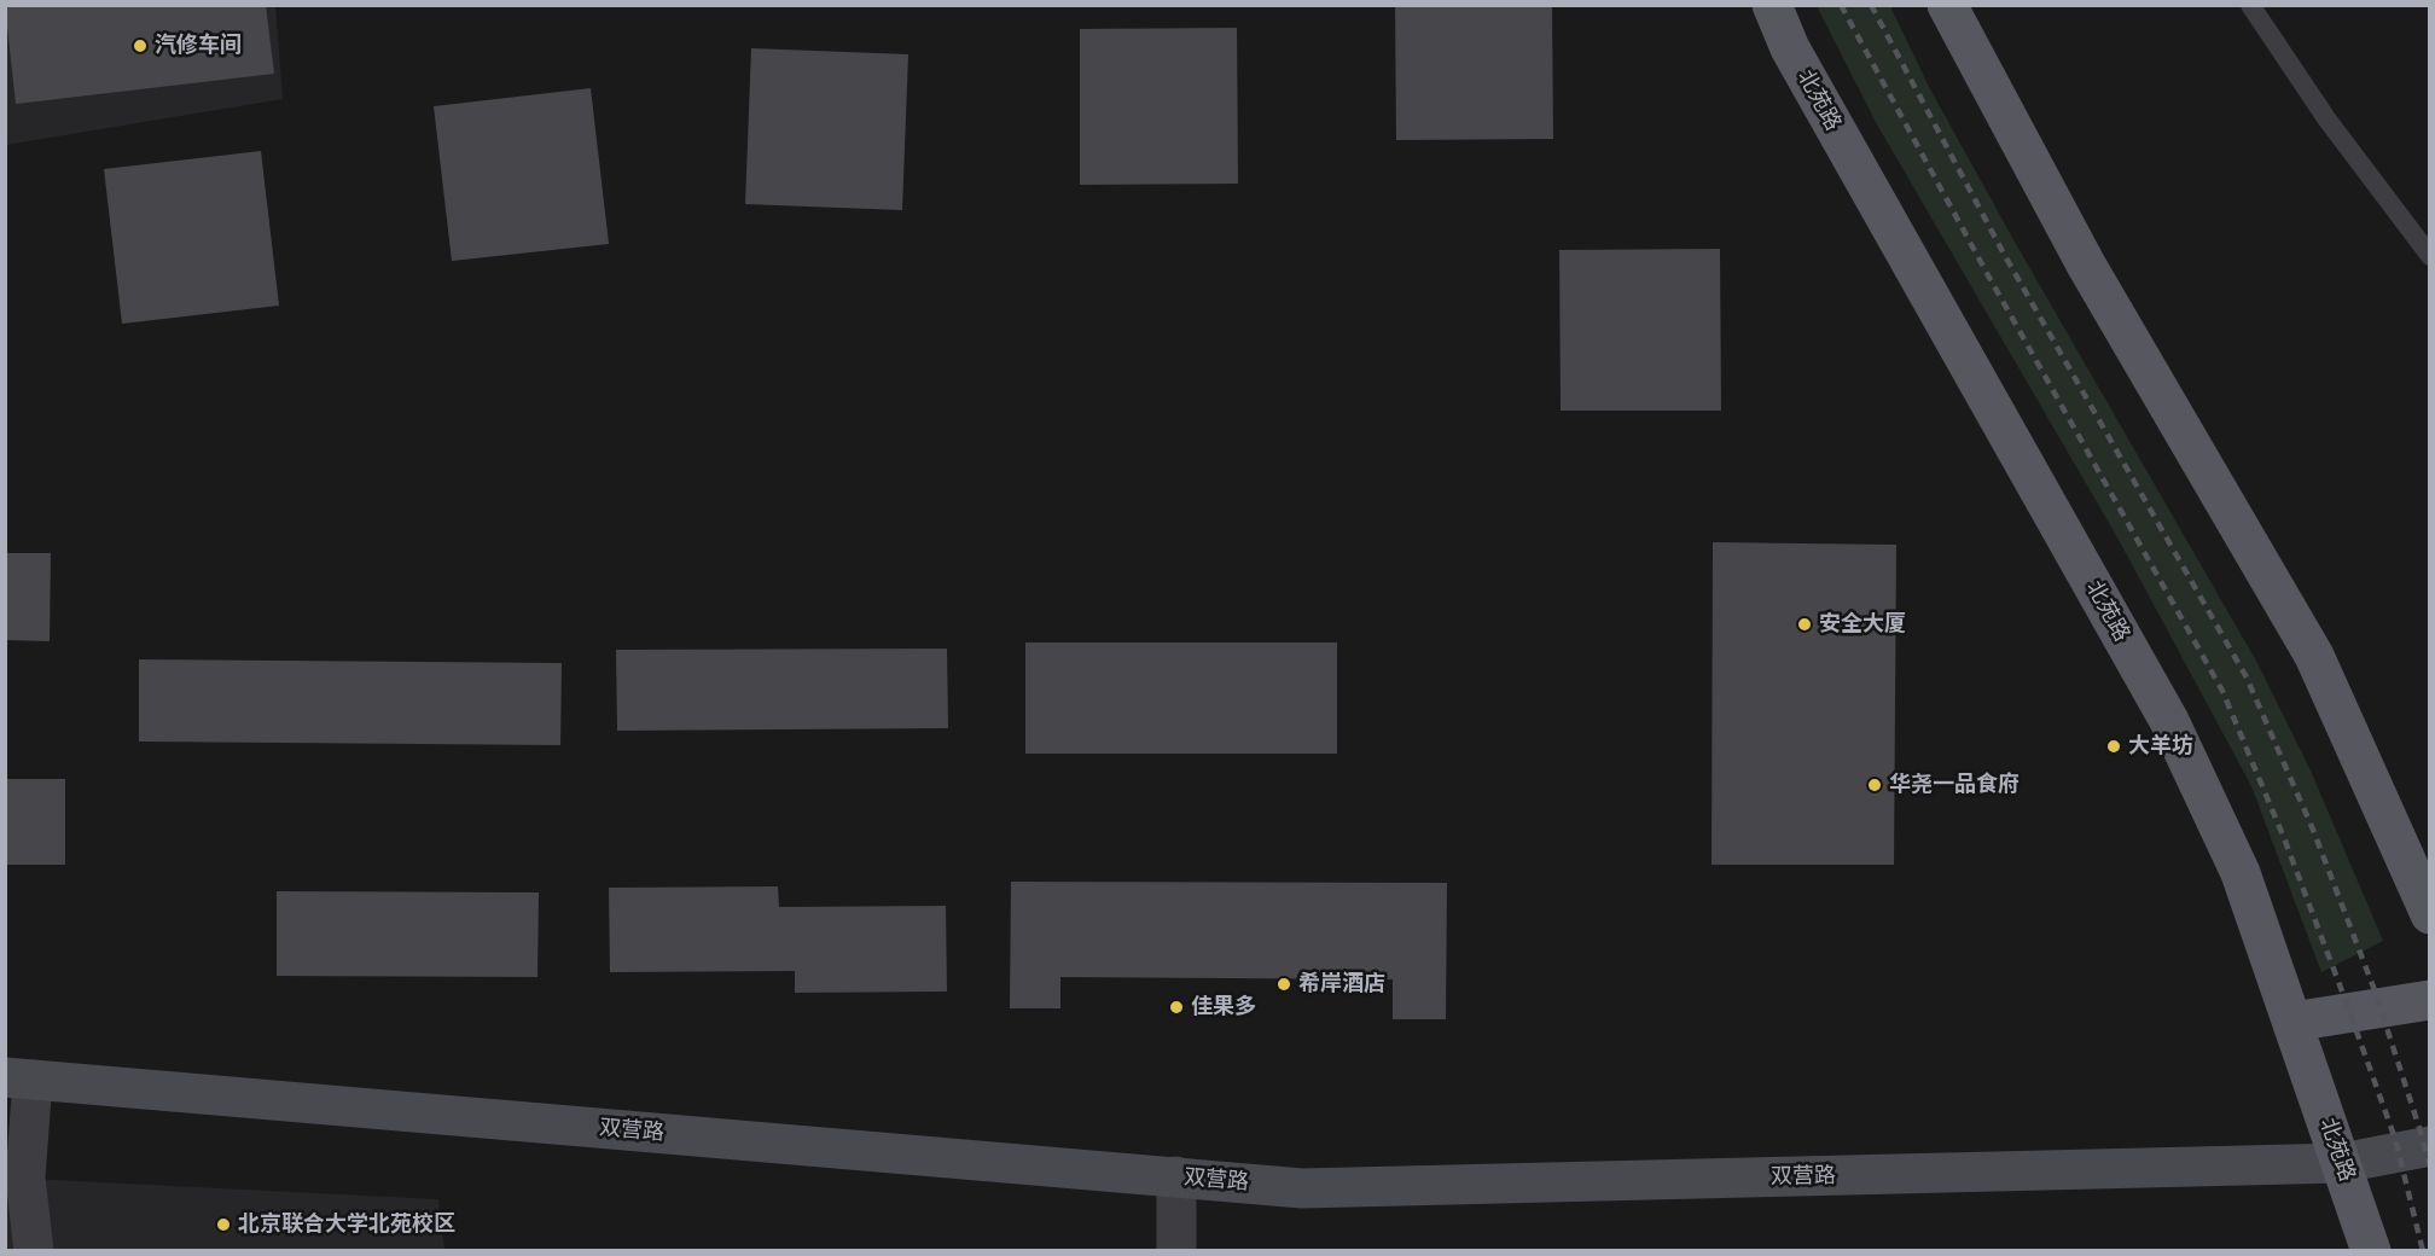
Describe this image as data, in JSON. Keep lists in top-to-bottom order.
{
  "streets": {
    "main road": ["北苑路"],
    "street": ["双营路"]
  },
  "crossings": [
    ["北苑路", "双营路"]
  ],
  "places": [
    "汽修车间",
    "安全大厦",
    "大羊坊",
    "华尧一品食府",
    "希岸酒店",
    "佳果多",
    "北京联合大学北苑校区"
  ]
}
